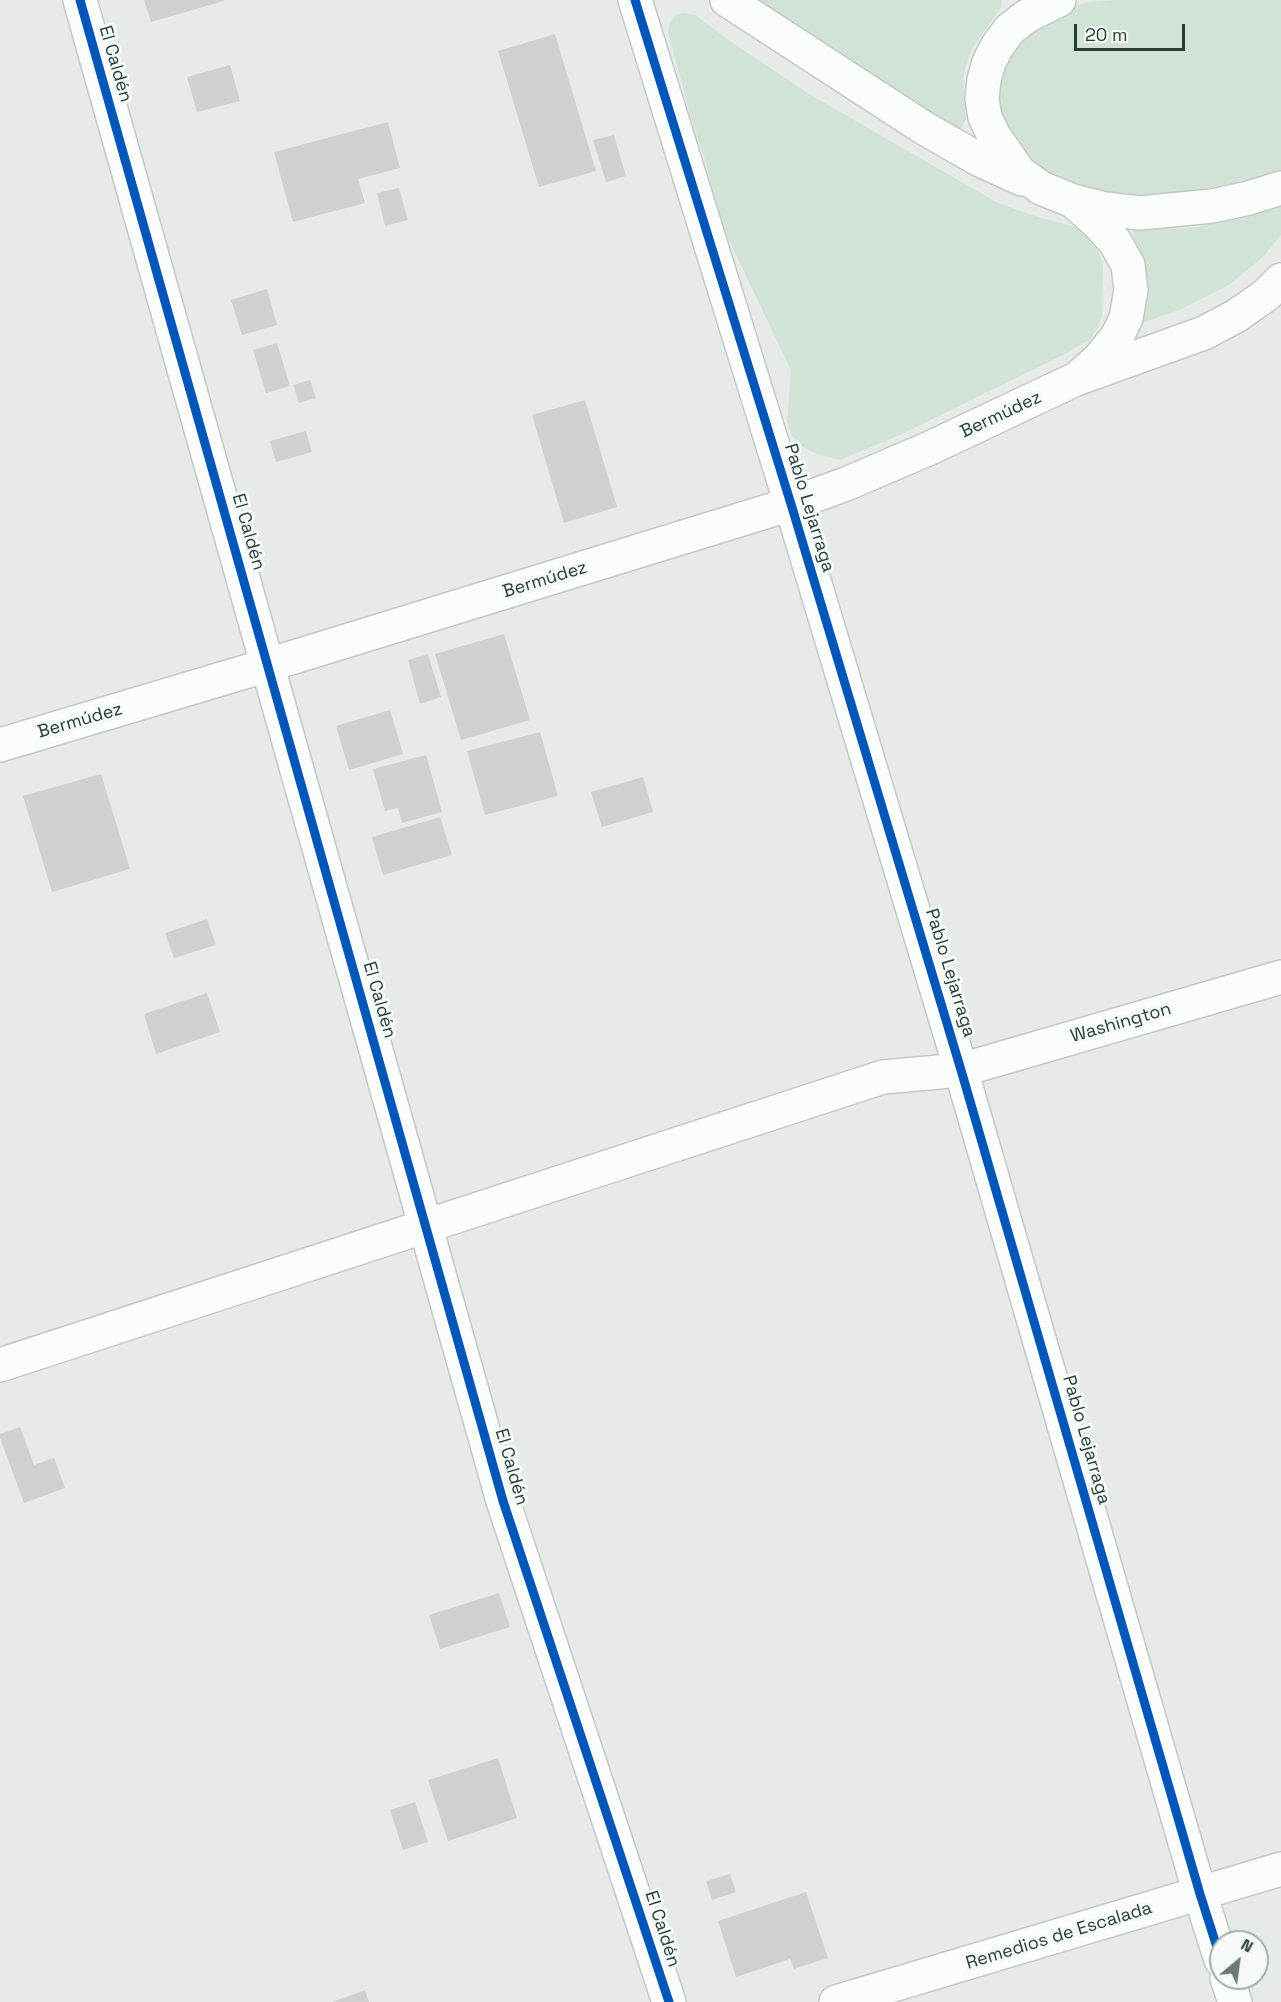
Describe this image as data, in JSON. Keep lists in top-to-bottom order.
{
  "streets": {
    "street": [
      "El Caldén",
      "Bermúdez",
      "Pablo Lejarraga",
      "Washington",
      "Remedios de Escalada"
    ]
  },
  "crossings": [
    ["El Caldén", "Bermúdez"],
    ["El Caldén", "Washington"],
    ["Bermúdez", "Pablo Lejarraga"],
    ["Pablo Lejarraga", "Washington"],
    ["Pablo Lejarraga", "Remedios de Escalada"]
  ],
  "scale_bar": "20 m",
  "north": "top right"
}
